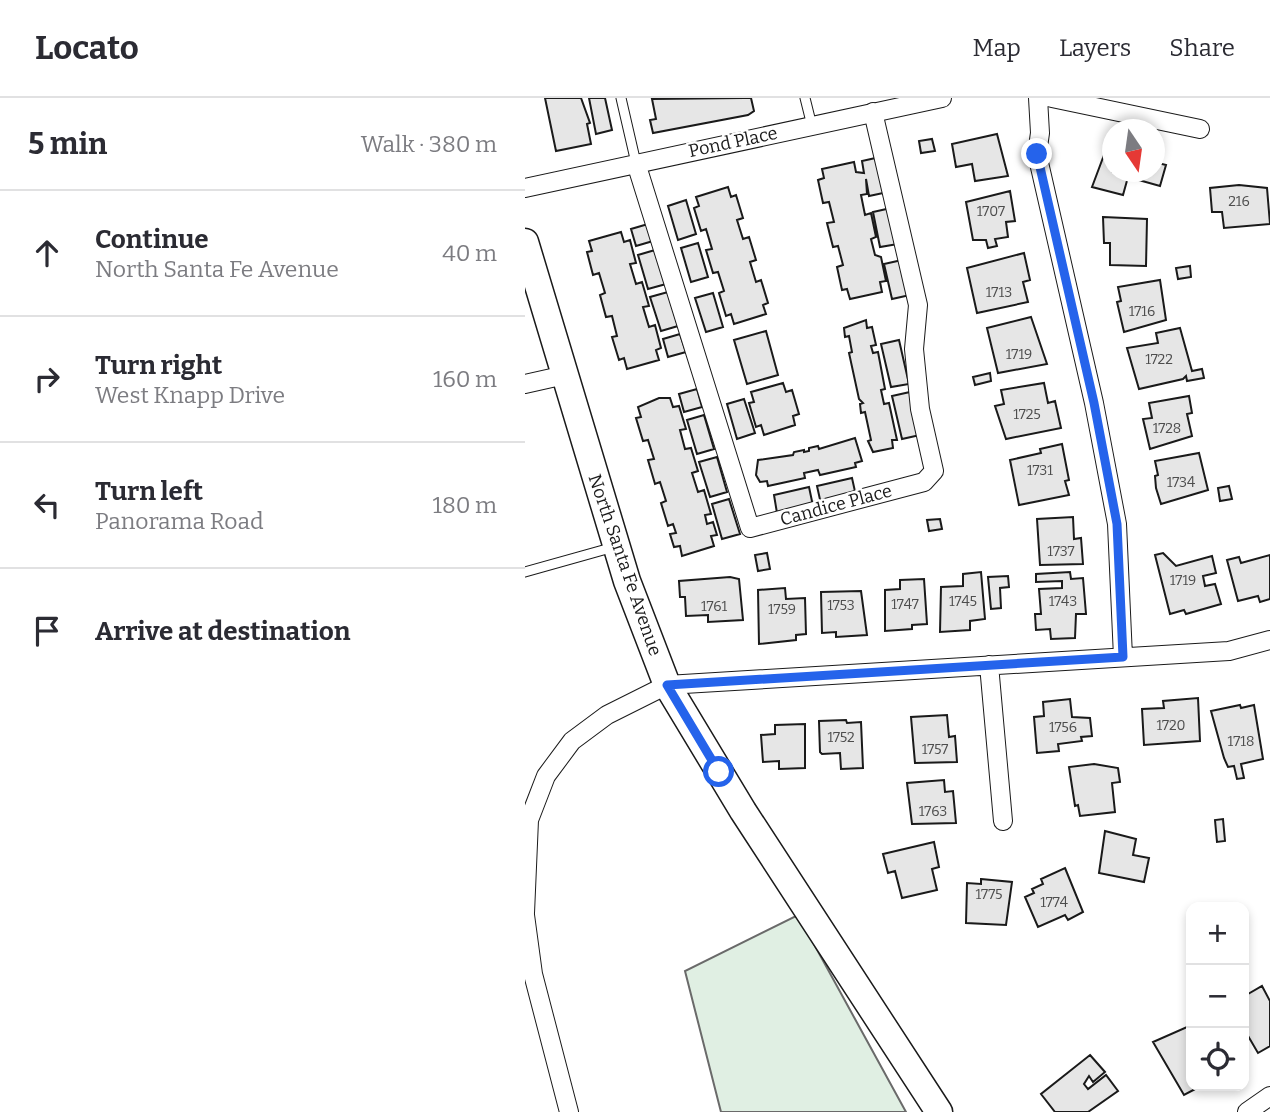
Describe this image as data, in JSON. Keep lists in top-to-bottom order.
{
  "streets": {
    "main road": ["North Santa Fe Avenue"],
    "street": ["Pond Place", "Candice Place"]
  },
  "crossings": [
    ["Pond Place", "Candice Place"]
  ],
  "house_numbers": [
    "216",
    "1707",
    "1713",
    "1716",
    "1719",
    "1722",
    "1725",
    "1728",
    "1731",
    "1734",
    "1737",
    "1719",
    "1745",
    "1743",
    "1747",
    "1753",
    "1761",
    "1759",
    "1720",
    "1756",
    "1752",
    "1718",
    "1757",
    "1763",
    "1775",
    "1774"
  ],
  "north": "bottom",
  "page": {
    "header": "Locato",
    "nav": ["Map", "Layers", "Share"],
    "heading": ["5 min", "Walk · 380 m"],
    "list": [
      ["Continue", "North Santa Fe Avenue", "40 m"],
      ["Turn right", "West Knapp Drive", "160 m"],
      ["Turn left", "Panorama Road", "180 m"],
      "Arrive at destination"
    ],
    "map_buttons": ["+", "−"]
  }
}
